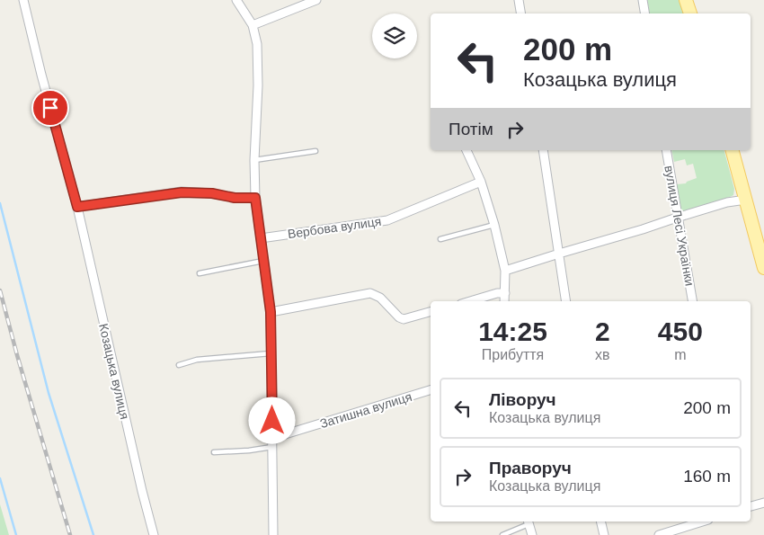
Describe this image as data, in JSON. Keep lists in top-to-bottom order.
{
  "streets": {
    "street": [
      "вулиця Лесі Українки",
      "Вербова вулиця",
      "Козацька вулиця",
      "Затишна вулиця"
    ]
  },
  "page": {
    "turn": ["200 m", "Козацька вулиця"],
    "then": "Потім",
    "eta": [
      "14:25",
      "Прибуття",
      "2",
      "хв",
      "450",
      "m"
    ],
    "list": [
      {
        "name": "Ліворуч",
        "note": "Козацька вулиця",
        "value": "200 m"
      },
      {
        "name": "Праворуч",
        "note": "Козацька вулиця",
        "value": "160 m"
      }
    ]
  }
}
